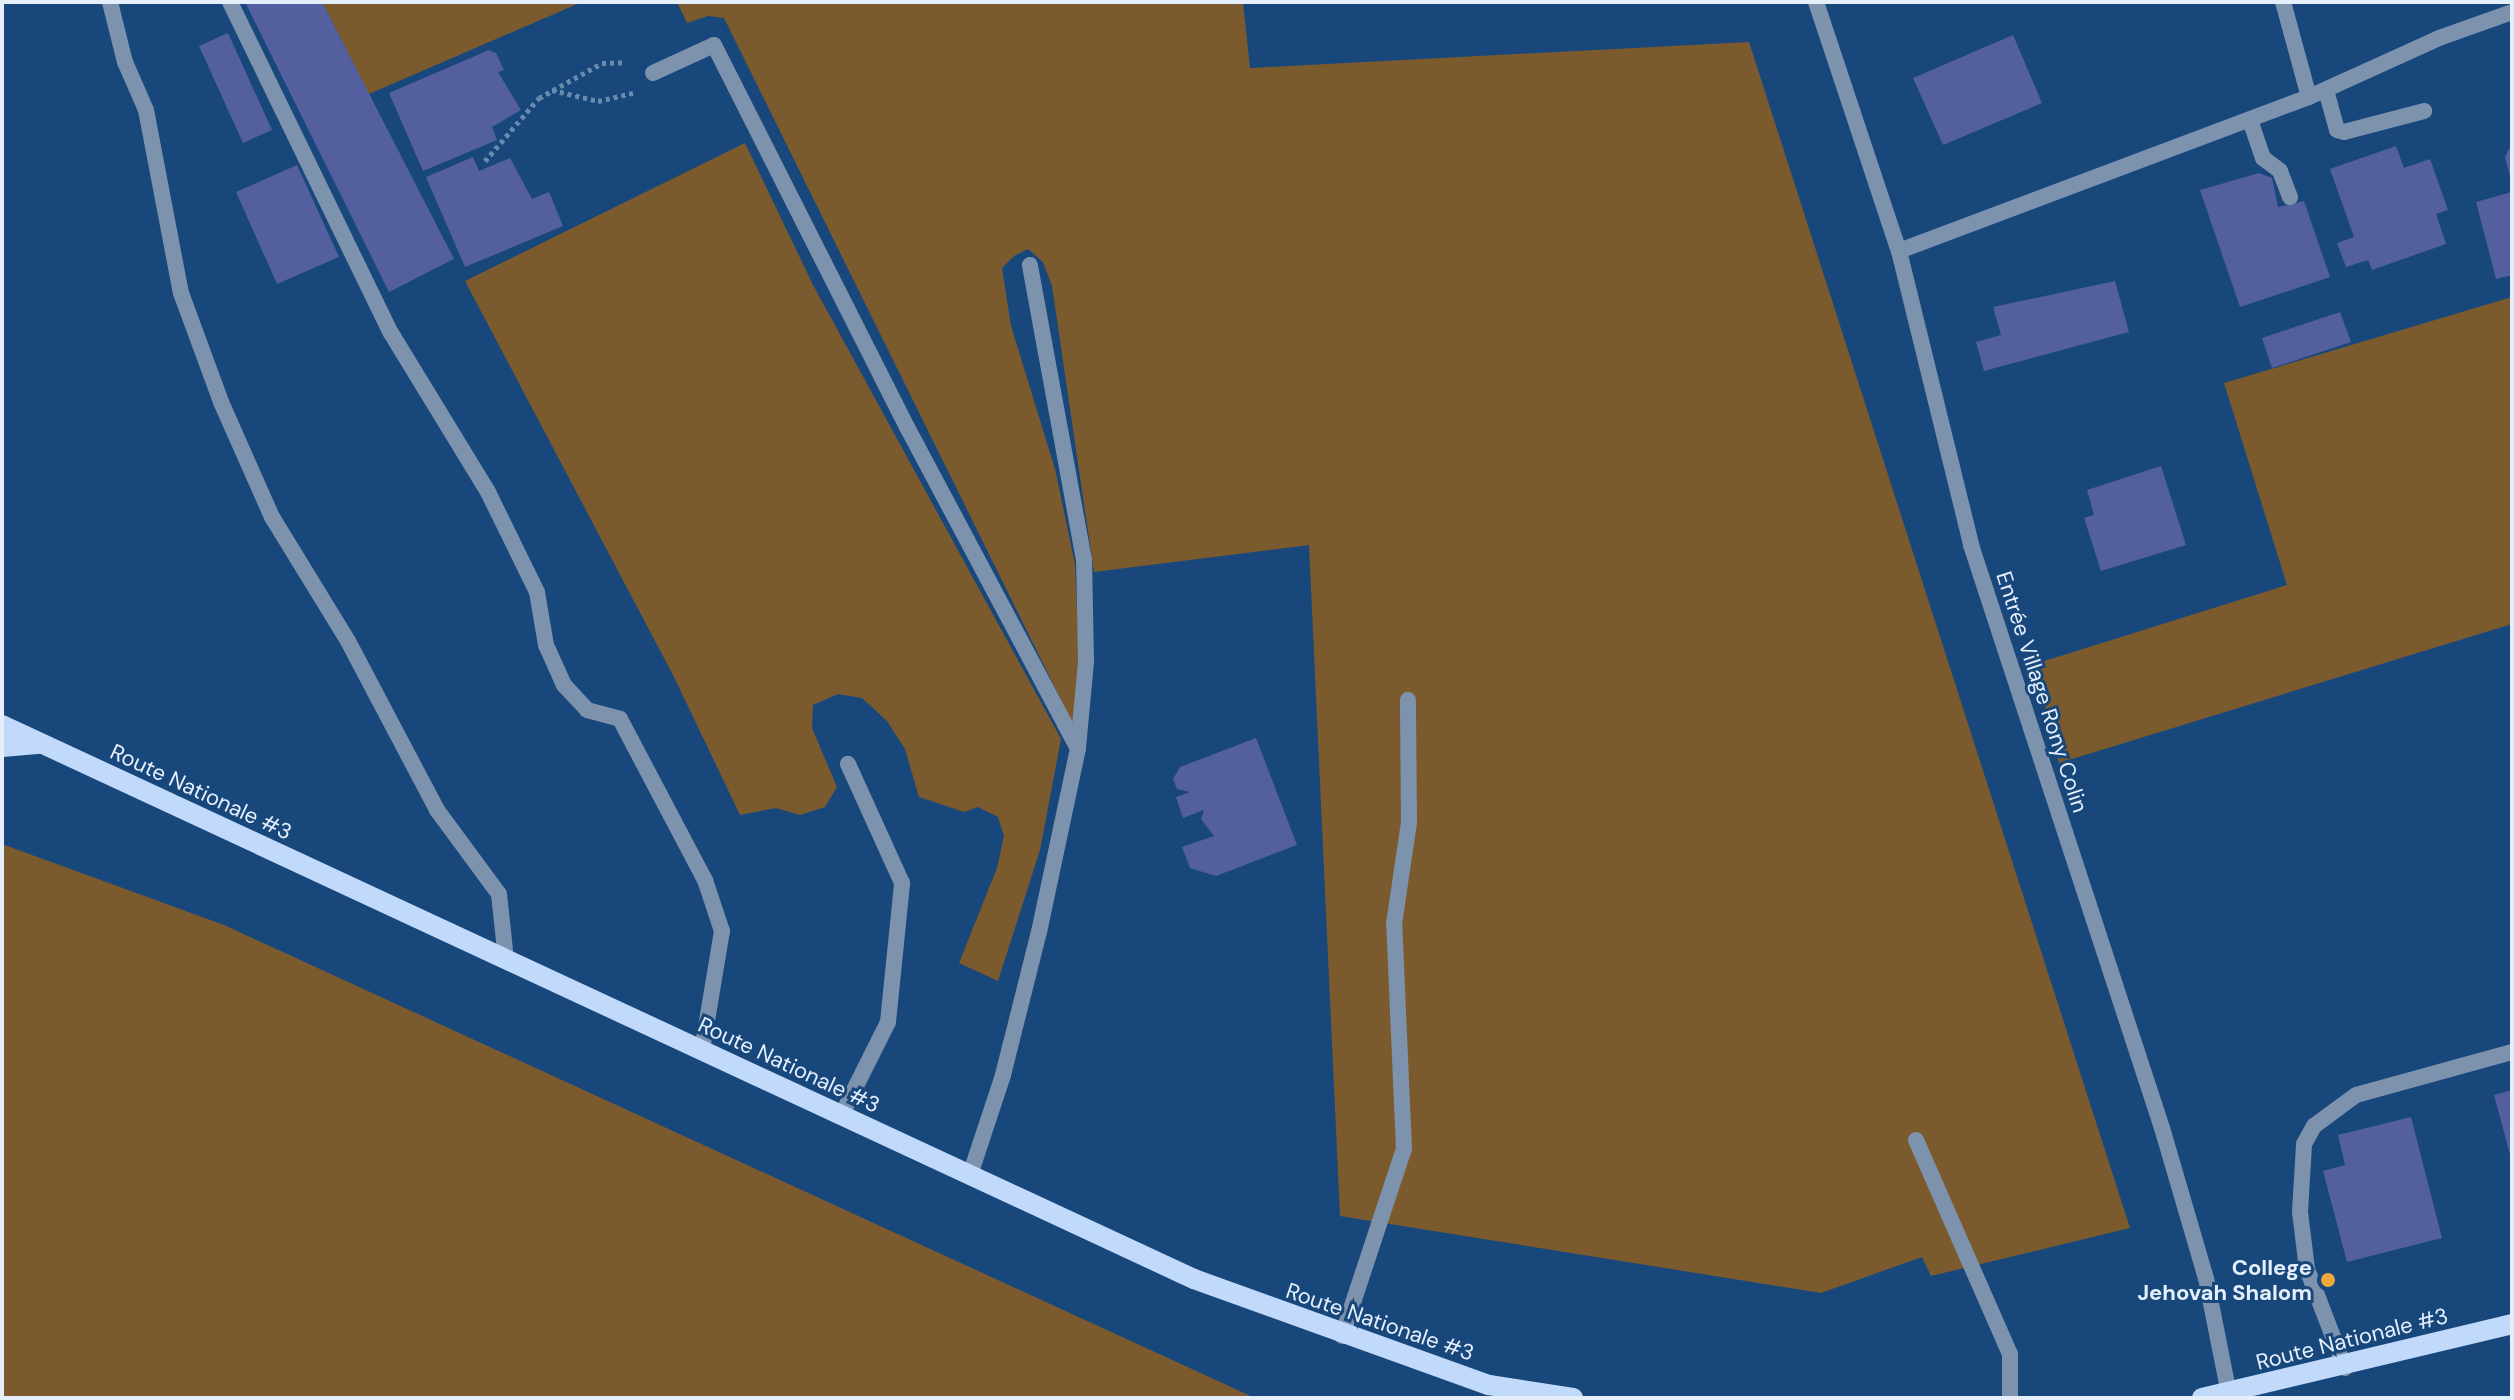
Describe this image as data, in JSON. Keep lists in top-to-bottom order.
{
  "streets": {
    "main road": ["Route Nationale #3"],
    "street": ["Entrée Village Rony Colin"]
  },
  "crossings": [
    ["Entrée Village Rony Colin", "Route Nationale #3"]
  ],
  "places": ["College Jehovah Shalom"]
}
